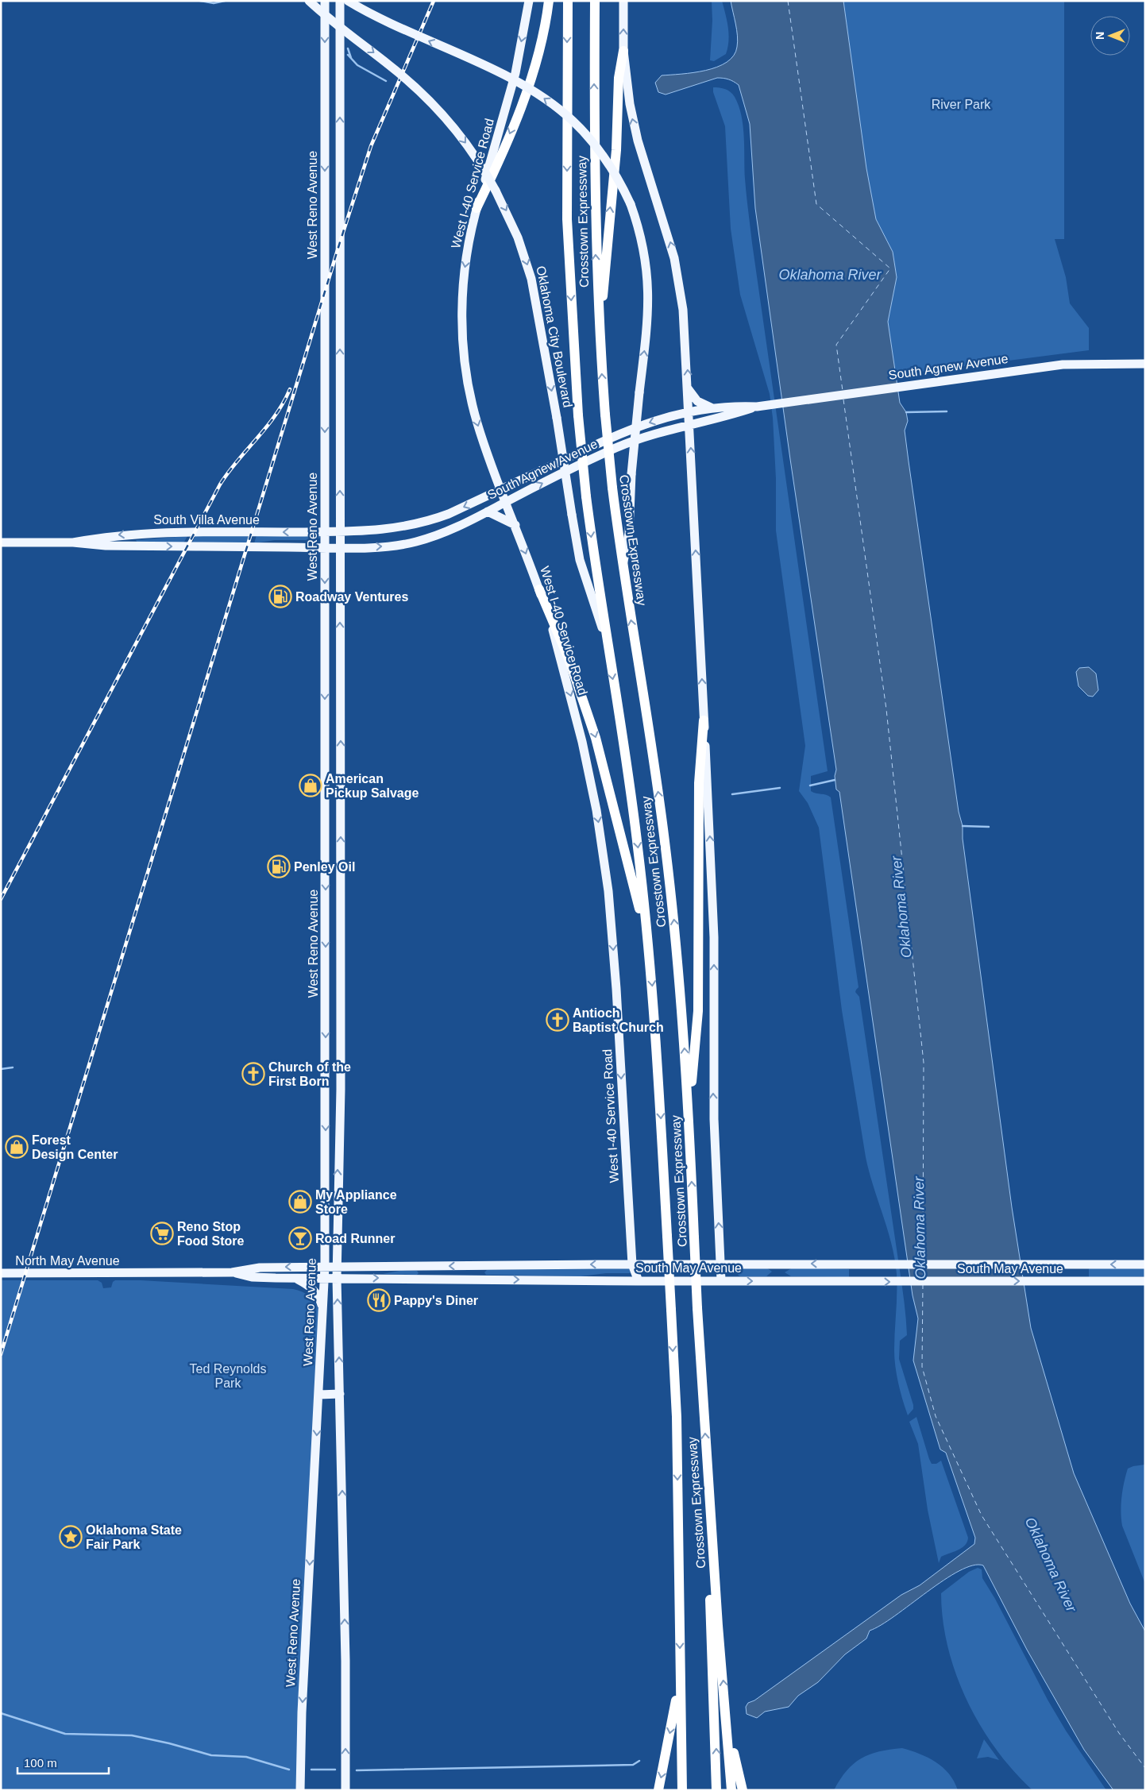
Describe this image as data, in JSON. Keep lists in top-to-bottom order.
{
  "streets": {
    "highway": ["Crosstown Expressway"],
    "main road": [
      "West I-40 Service Road",
      "West Reno Avenue",
      "Oklahoma City Boulevard",
      "South Agnew Avenue",
      "South Villa Avenue",
      "North May Avenue",
      "South May Avenue"
    ]
  },
  "crossings": [
    ["West I-40 Service Road", "South Agnew Avenue"],
    ["West I-40 Service Road", "South May Avenue"],
    ["West Reno Avenue", "South Agnew Avenue"],
    ["West Reno Avenue", "South Villa Avenue"],
    ["West Reno Avenue", "South May Avenue"],
    ["Crosstown Expressway", "Oklahoma City Boulevard"],
    ["South Agnew Avenue", "South Villa Avenue"],
    ["North May Avenue", "South May Avenue"]
  ],
  "one_way": ["West I-40 Service Road", "Oklahoma City Boulevard"],
  "water": ["Oklahoma River"],
  "parks": ["River Park", "Ted Reynolds Park"],
  "places": {
    "fuel station": ["Roadway Ventures", "Penley Oil"],
    "shop": ["American Pickup Salvage", "Forest Design Center", "My Appliance Store"],
    "church": ["Antioch Baptist Church", "Church of the First Born"],
    "supermarket": ["Reno Stop Food Store"],
    "bar": ["Road Runner"],
    "restaurant": ["Pappy's Diner"],
    "place": ["Oklahoma State Fair Park"]
  },
  "scale_bar": "100 m",
  "north": "left"
}
